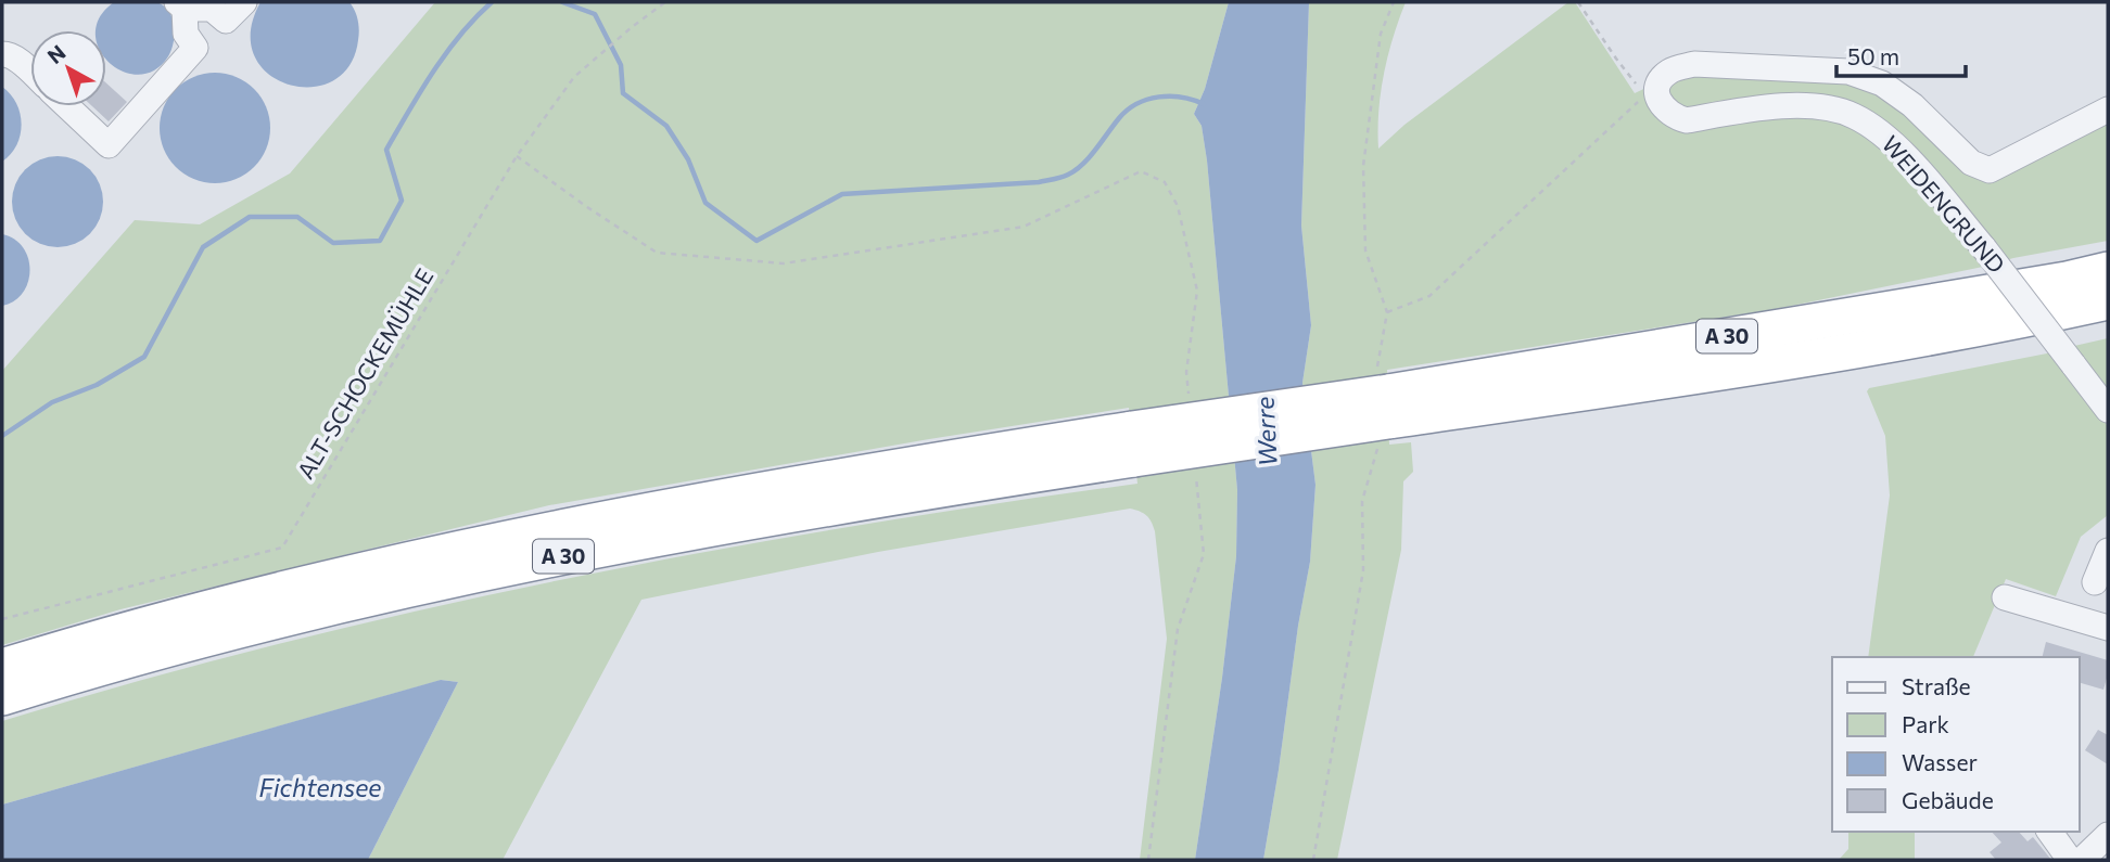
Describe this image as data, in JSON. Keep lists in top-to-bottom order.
{
  "streets": {
    "highway": ["A 30"],
    "street": ["WEIDENGRUND"],
    "path": ["ALT-SCHOCKEMÜHLE"]
  },
  "water": ["Werre", "Fichtensee"],
  "legend": [
    "Straße",
    "Park",
    "Wasser",
    "Gebäude"
  ],
  "scale_bar": "50 m",
  "north": "top left"
}
